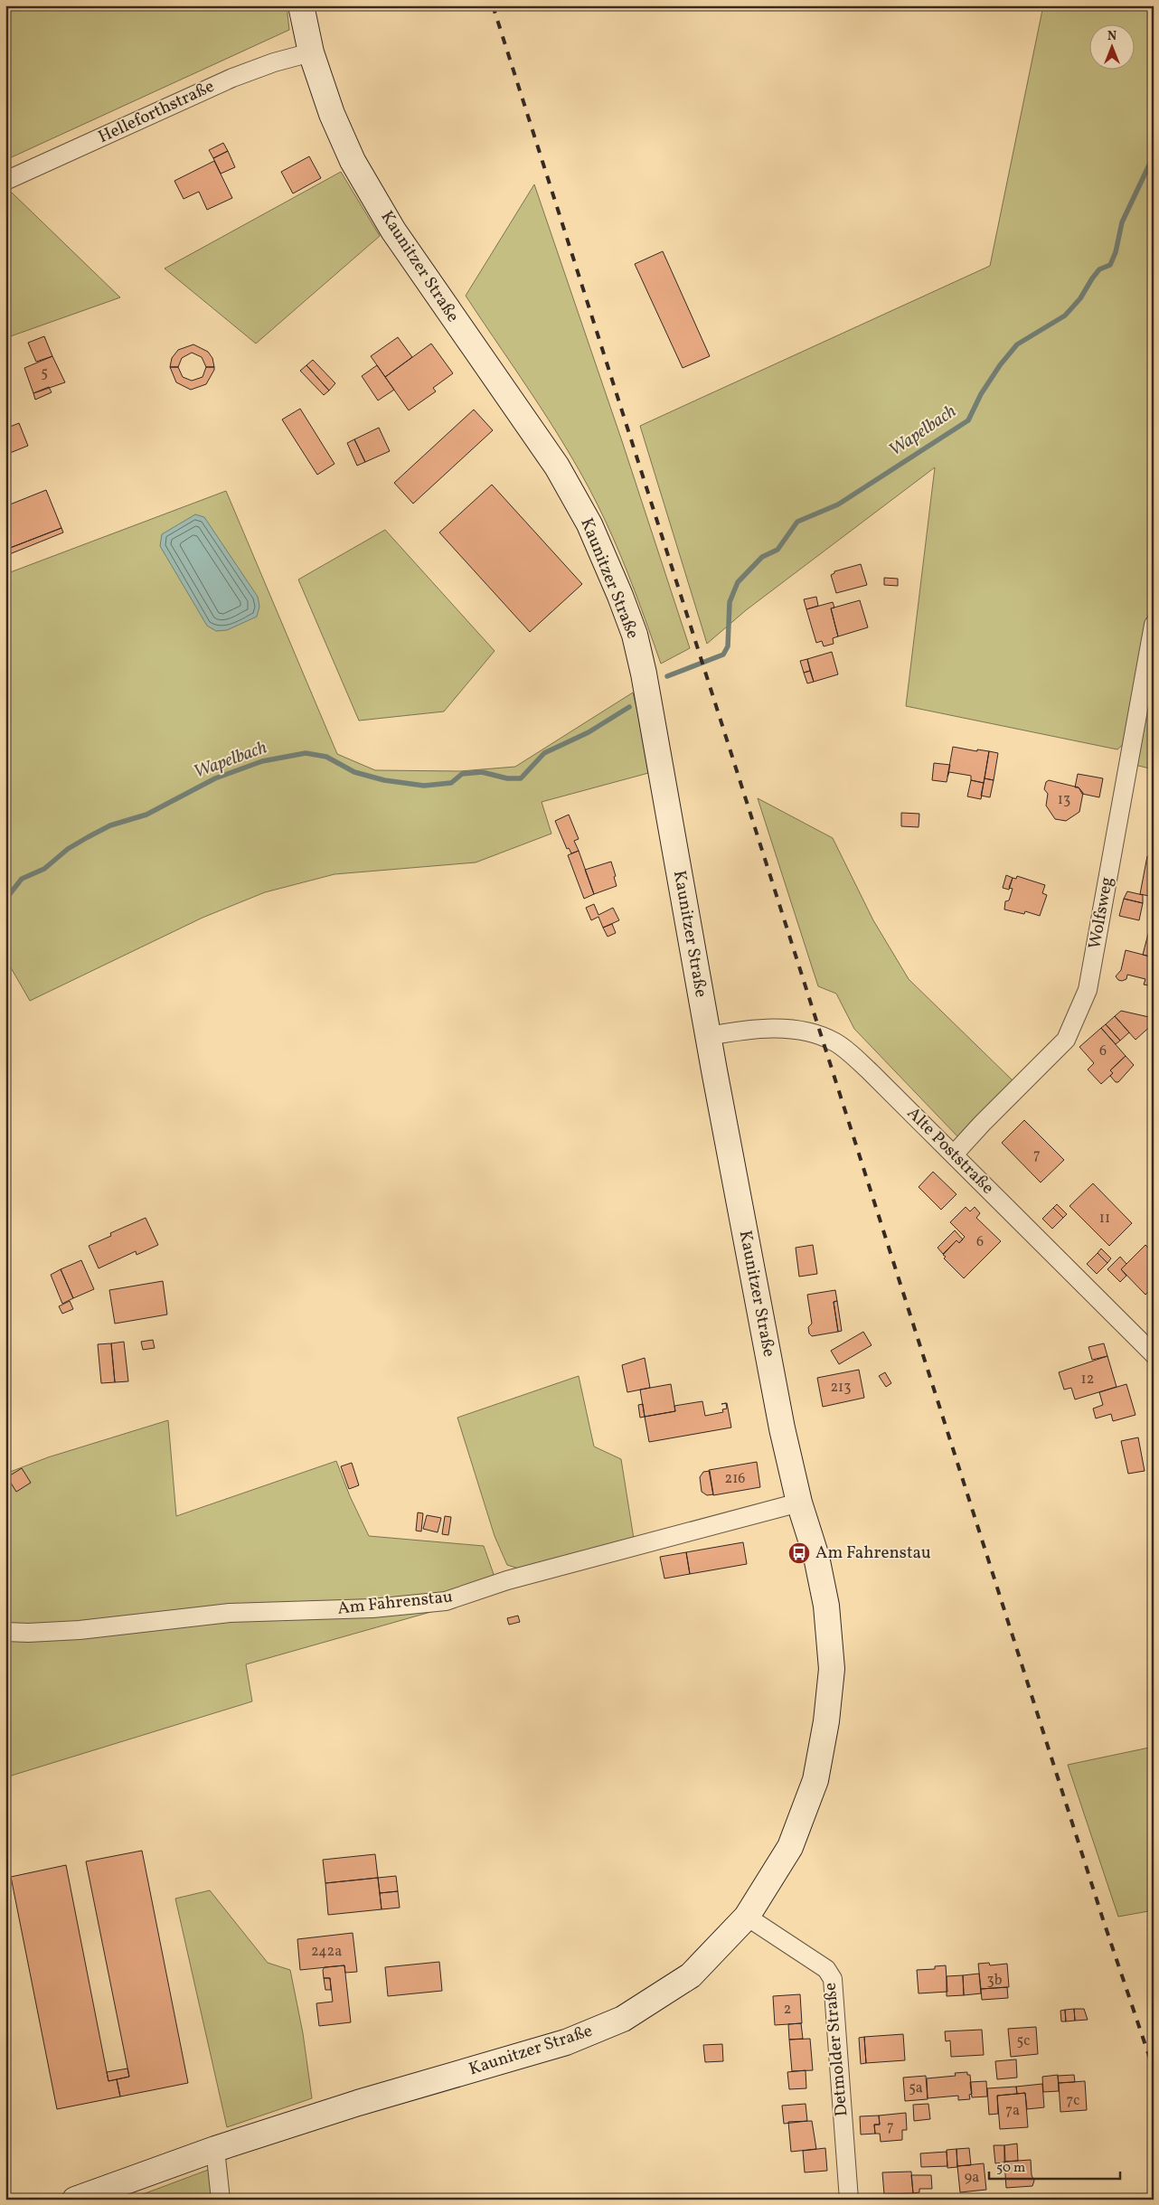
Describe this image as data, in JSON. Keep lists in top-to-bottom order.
{
  "streets": {
    "street": [
      "Helleforthstraße",
      "Kaunitzer Straße",
      "Wolfsweg",
      "Alte Poststraße",
      "Am Fahrenstau",
      "Detmolder Straße"
    ]
  },
  "crossings": [
    ["Helleforthstraße", "Kaunitzer Straße"],
    ["Kaunitzer Straße", "Alte Poststraße"],
    ["Kaunitzer Straße", "Am Fahrenstau"],
    ["Kaunitzer Straße", "Detmolder Straße"],
    ["Wolfsweg", "Alte Poststraße"]
  ],
  "water": ["Wapelbach"],
  "places": {
    "bus stop": ["Am Fahrenstau"]
  },
  "house_numbers": [
    "5",
    "13",
    "6",
    "7",
    "11",
    "6",
    "12",
    "213",
    "216",
    "242a",
    "3b",
    "2",
    "5c",
    "5a",
    "7c",
    "7a",
    "7",
    "9a"
  ],
  "scale_bar": "50 m",
  "north": "top"
}
